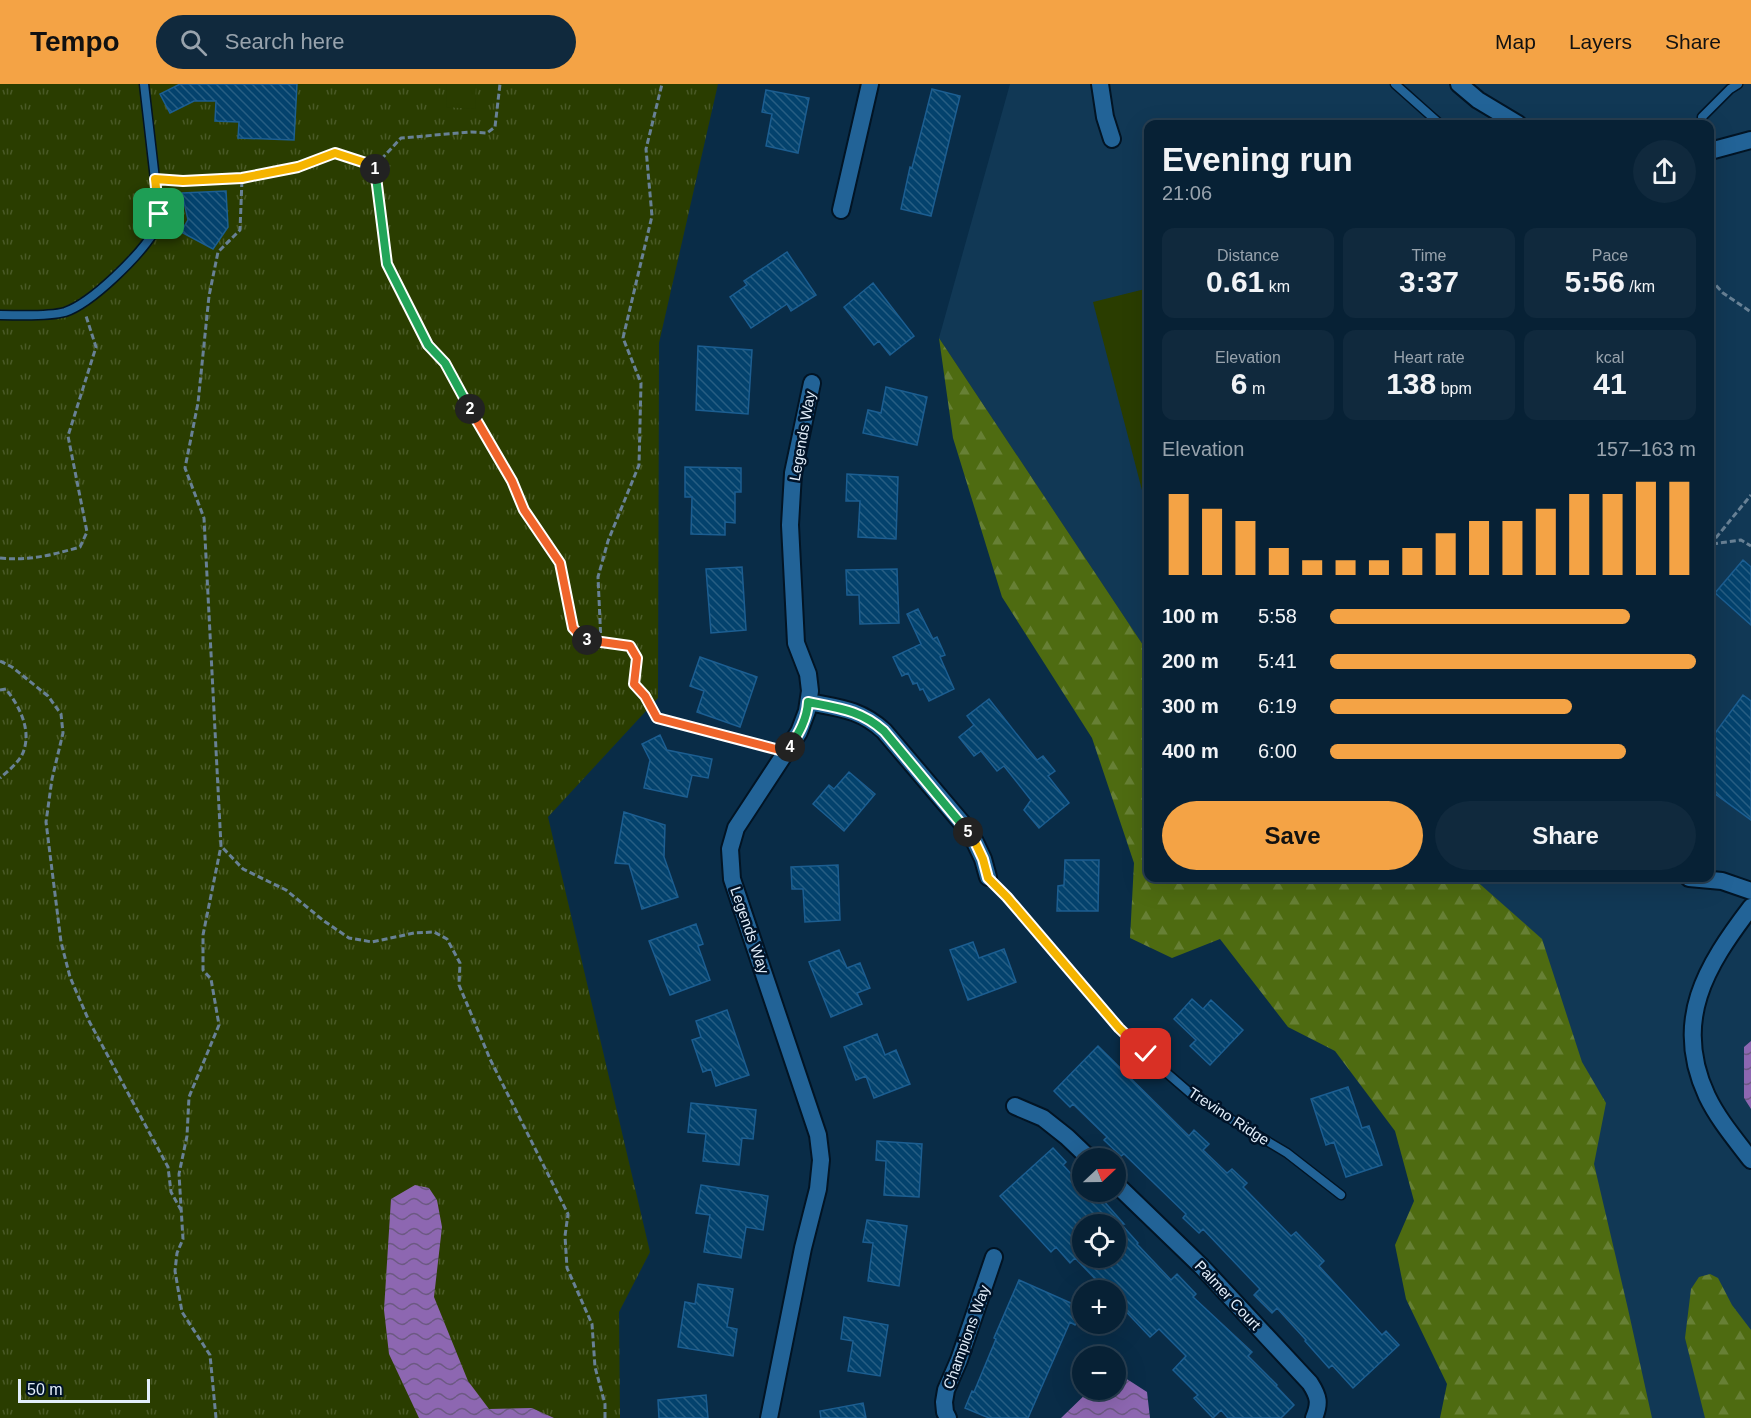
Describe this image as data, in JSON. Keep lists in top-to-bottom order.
{
  "streets": {
    "street": [
      "Legends Way",
      "Trevino Ridge",
      "Palmer Court",
      "Champions Way"
    ]
  },
  "crossings": [
    ["Legends Way", "Trevino Ridge"]
  ],
  "scale_bar": "50 m",
  "north": "right",
  "page": {
    "header": "Tempo",
    "search": "Search here",
    "nav": ["Map", "Layers", "Share"],
    "heading": ["Evening run", "21:06"],
    "pins": [
      "1",
      "2",
      "3",
      "4",
      "5"
    ],
    "stats": [
      ["Distance", "0.61 km"],
      ["Time", "3:37"],
      ["Pace", "5:56 /km"],
      ["Elevation", "6 m"],
      ["Heart rate", "138 bpm"],
      ["kcal", "41"]
    ],
    "chart": ["Elevation", "157–163 m"],
    "list": [
      {
        "name": "100 m",
        "note": "5:58"
      },
      {
        "name": "200 m",
        "note": "5:41"
      },
      {
        "name": "300 m",
        "note": "6:19"
      },
      {
        "name": "400 m",
        "note": "6:00"
      }
    ],
    "buttons": ["Save", "Share"],
    "map_buttons": ["+", "−"],
    "scale": "50 m"
  }
}
